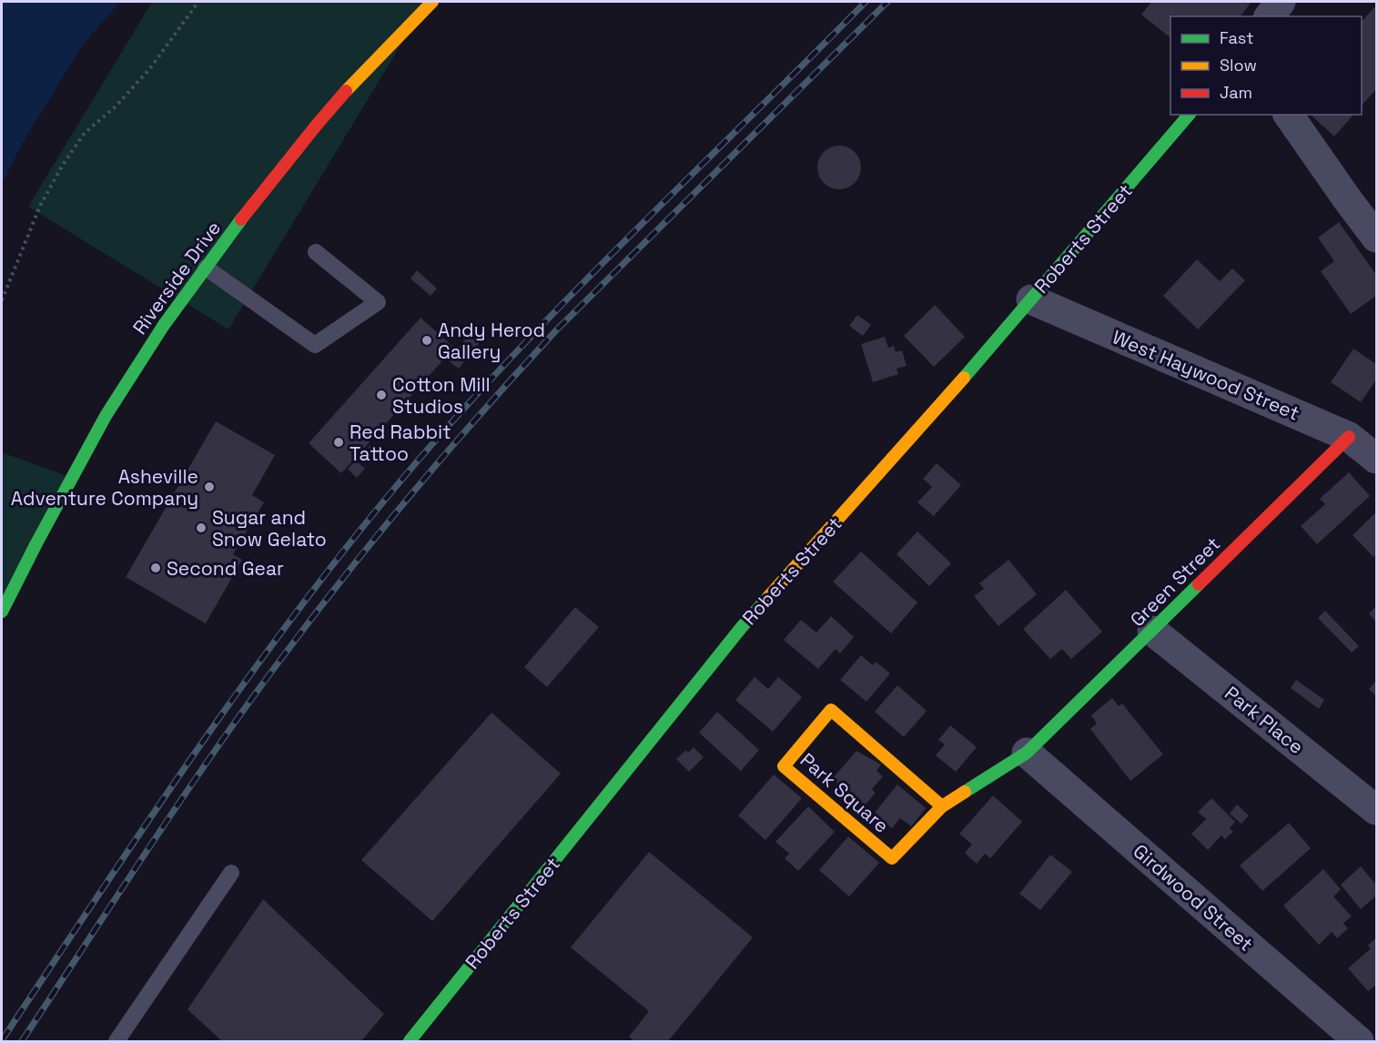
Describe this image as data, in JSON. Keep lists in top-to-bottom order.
{
  "streets": {
    "street": [
      "Roberts Street",
      "Riverside Drive",
      "West Haywood Street",
      "Green Street",
      "Park Place",
      "Park Square",
      "Girdwood Street"
    ]
  },
  "crossings": [
    ["Roberts Street", "West Haywood Street"],
    ["West Haywood Street", "Green Street"],
    ["Green Street", "Park Place"],
    ["Green Street", "Park Square"],
    ["Green Street", "Girdwood Street"],
    ["Park Square", "Girdwood Street"]
  ],
  "places": [
    "Andy Herod Gallery",
    "Cotton Mill Studios",
    "Red Rabbit Tattoo",
    "Asheville Adventure Company",
    "Sugar and Snow Gelato",
    "Second Gear"
  ],
  "legend": ["Fast", "Slow", "Jam"]
}
